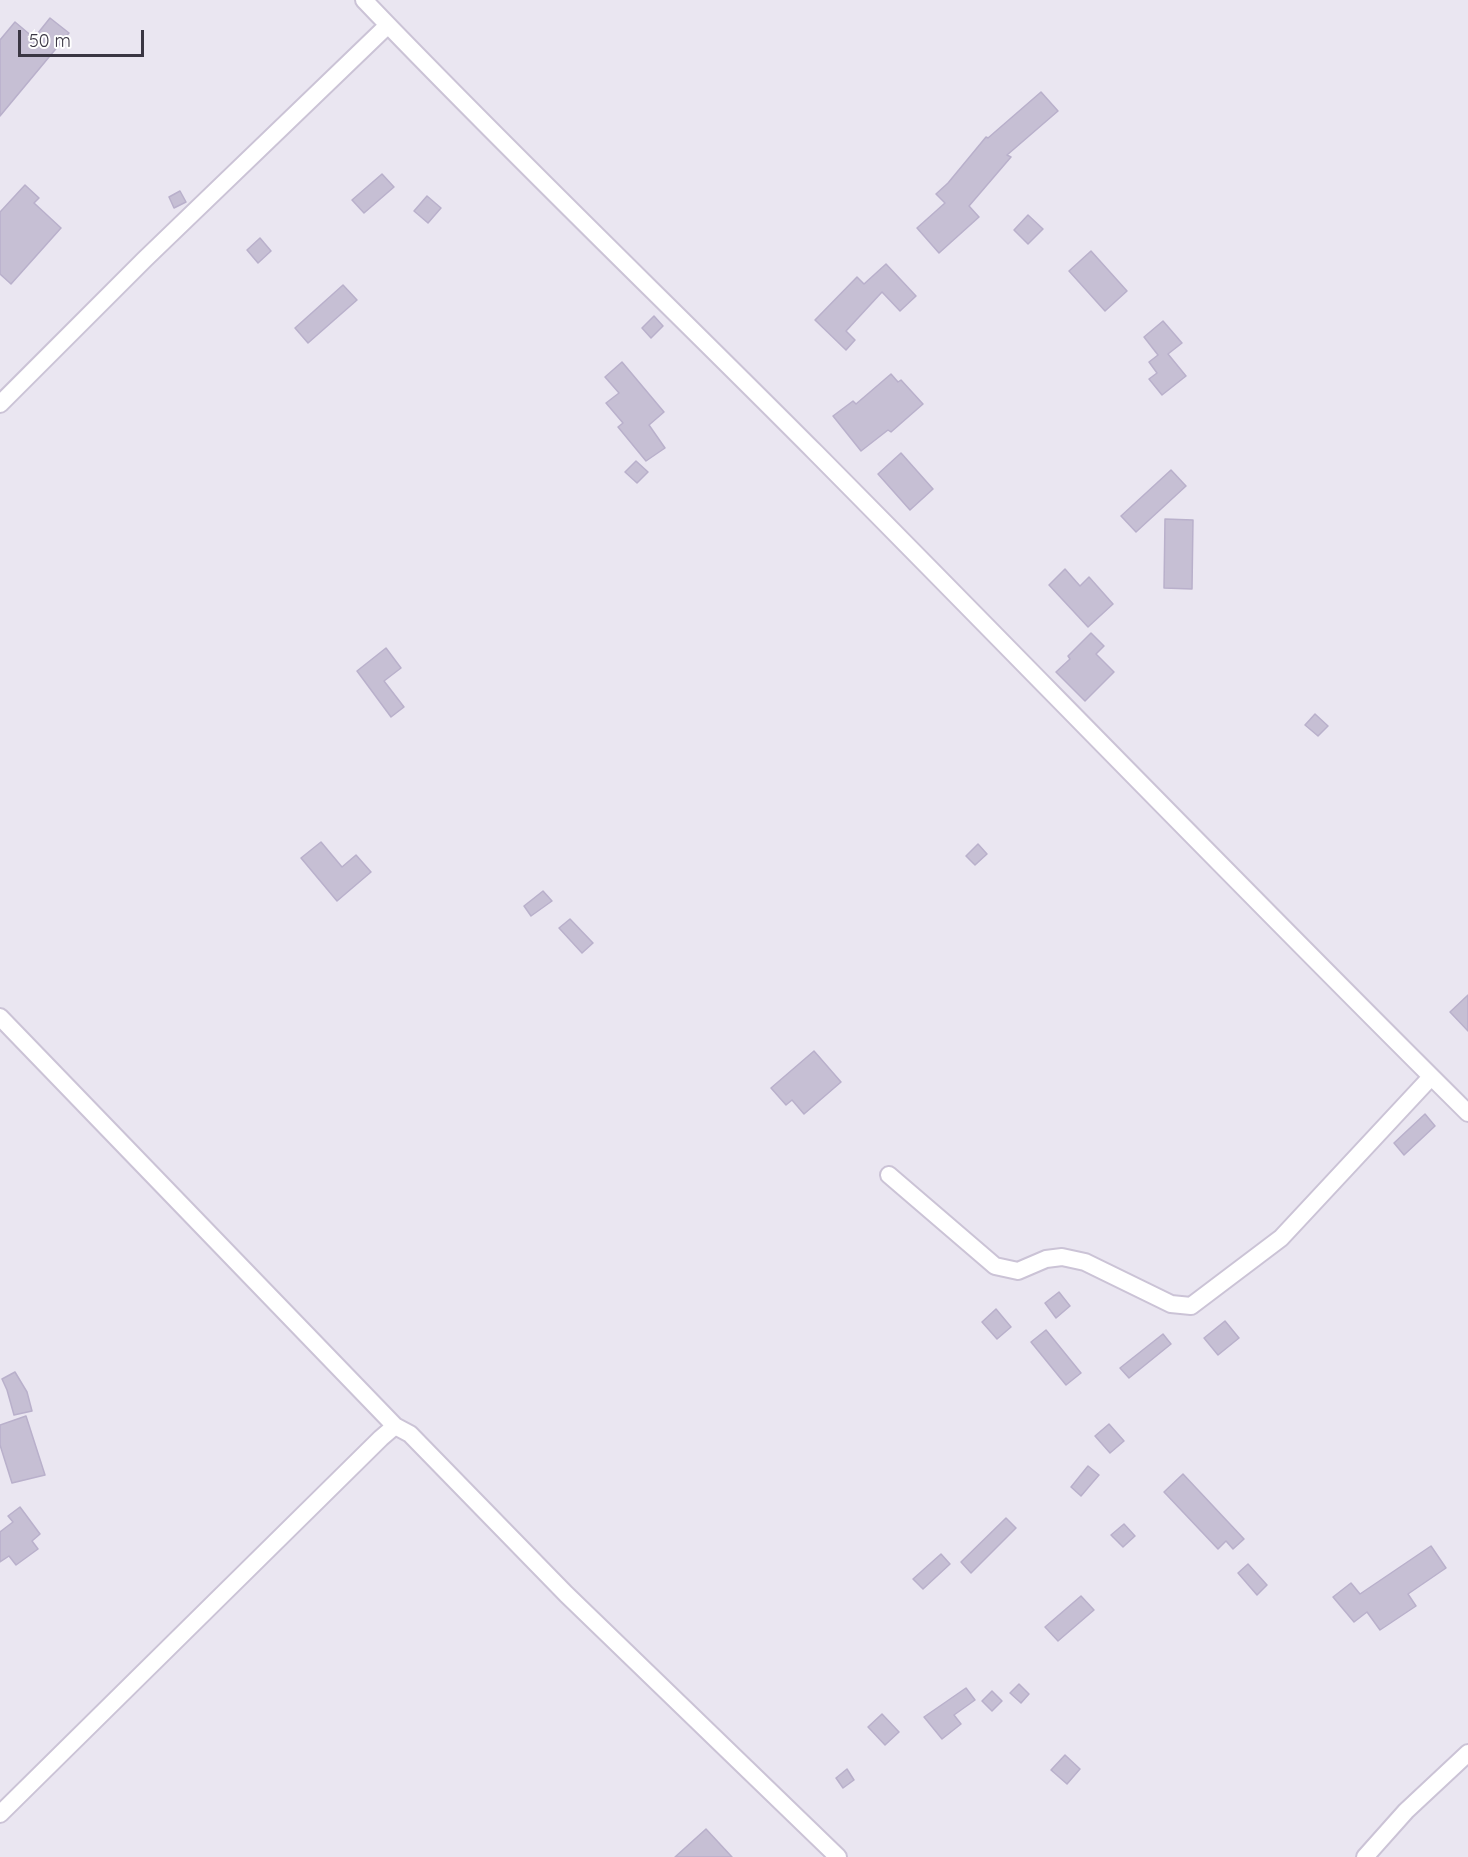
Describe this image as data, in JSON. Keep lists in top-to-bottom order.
{
  "scale_bar": "50 m"
}
